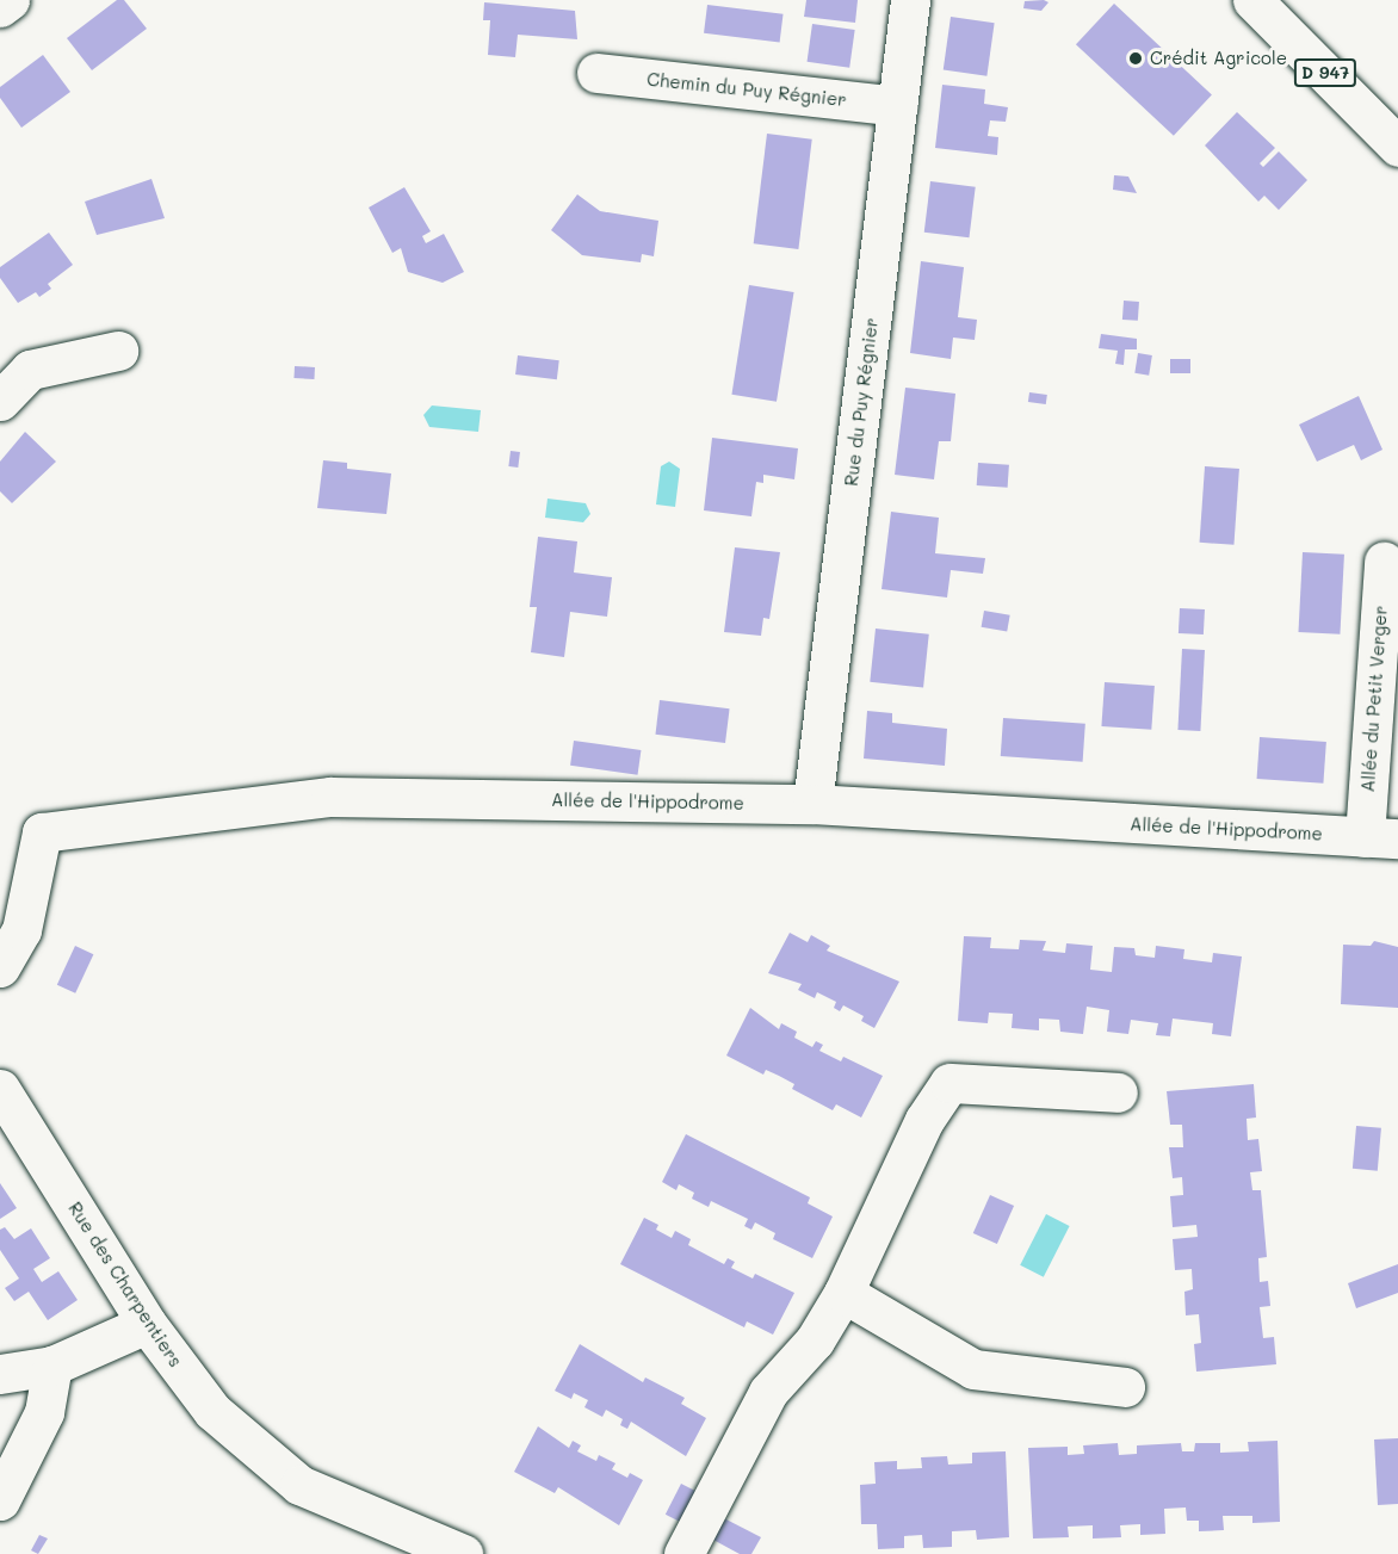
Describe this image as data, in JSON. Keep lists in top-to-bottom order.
{
  "streets": {
    "street": [
      "D 947",
      "Chemin du Puy Régnier",
      "Rue du Puy Régnier",
      "Allée du Petit Verger",
      "Allée de l'Hippodrome",
      "Rue des Charpentiers"
    ]
  },
  "crossings": [
    ["Chemin du Puy Régnier", "Rue du Puy Régnier"],
    ["Rue du Puy Régnier", "Allée de l'Hippodrome"],
    ["Allée du Petit Verger", "Allée de l'Hippodrome"]
  ],
  "places": ["Crédit Agricole"]
}
